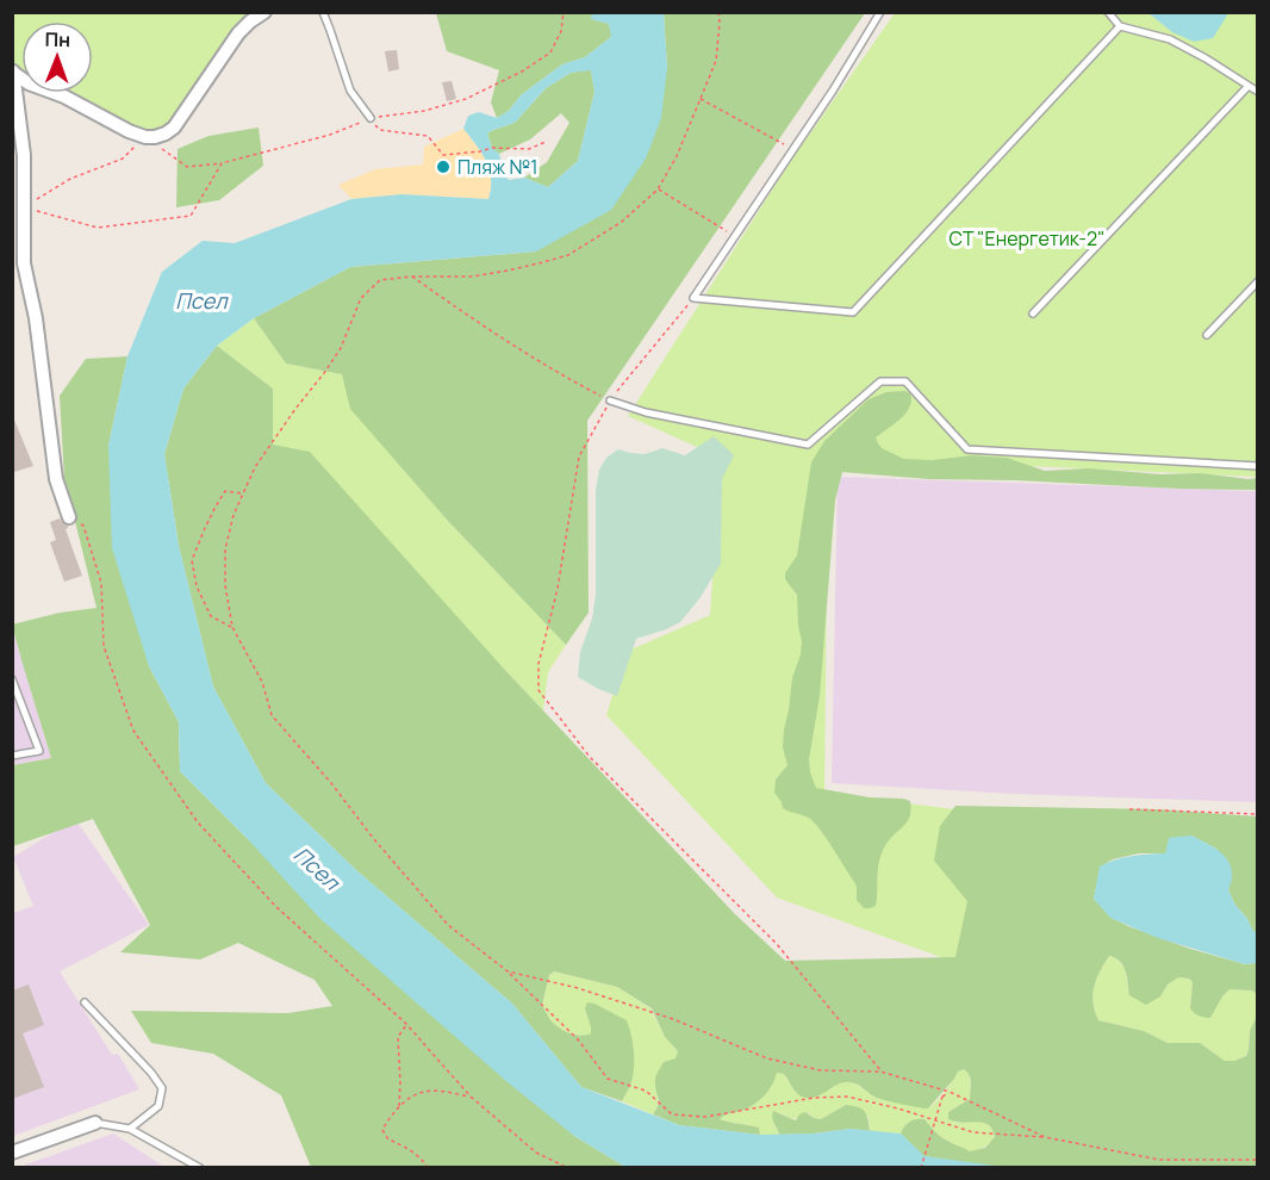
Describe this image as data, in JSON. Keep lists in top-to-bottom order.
{
  "water": ["Псел"],
  "parks": ["СТ \"Енергетик-2\""],
  "places": ["Пляж №1"],
  "north": "top"
}
